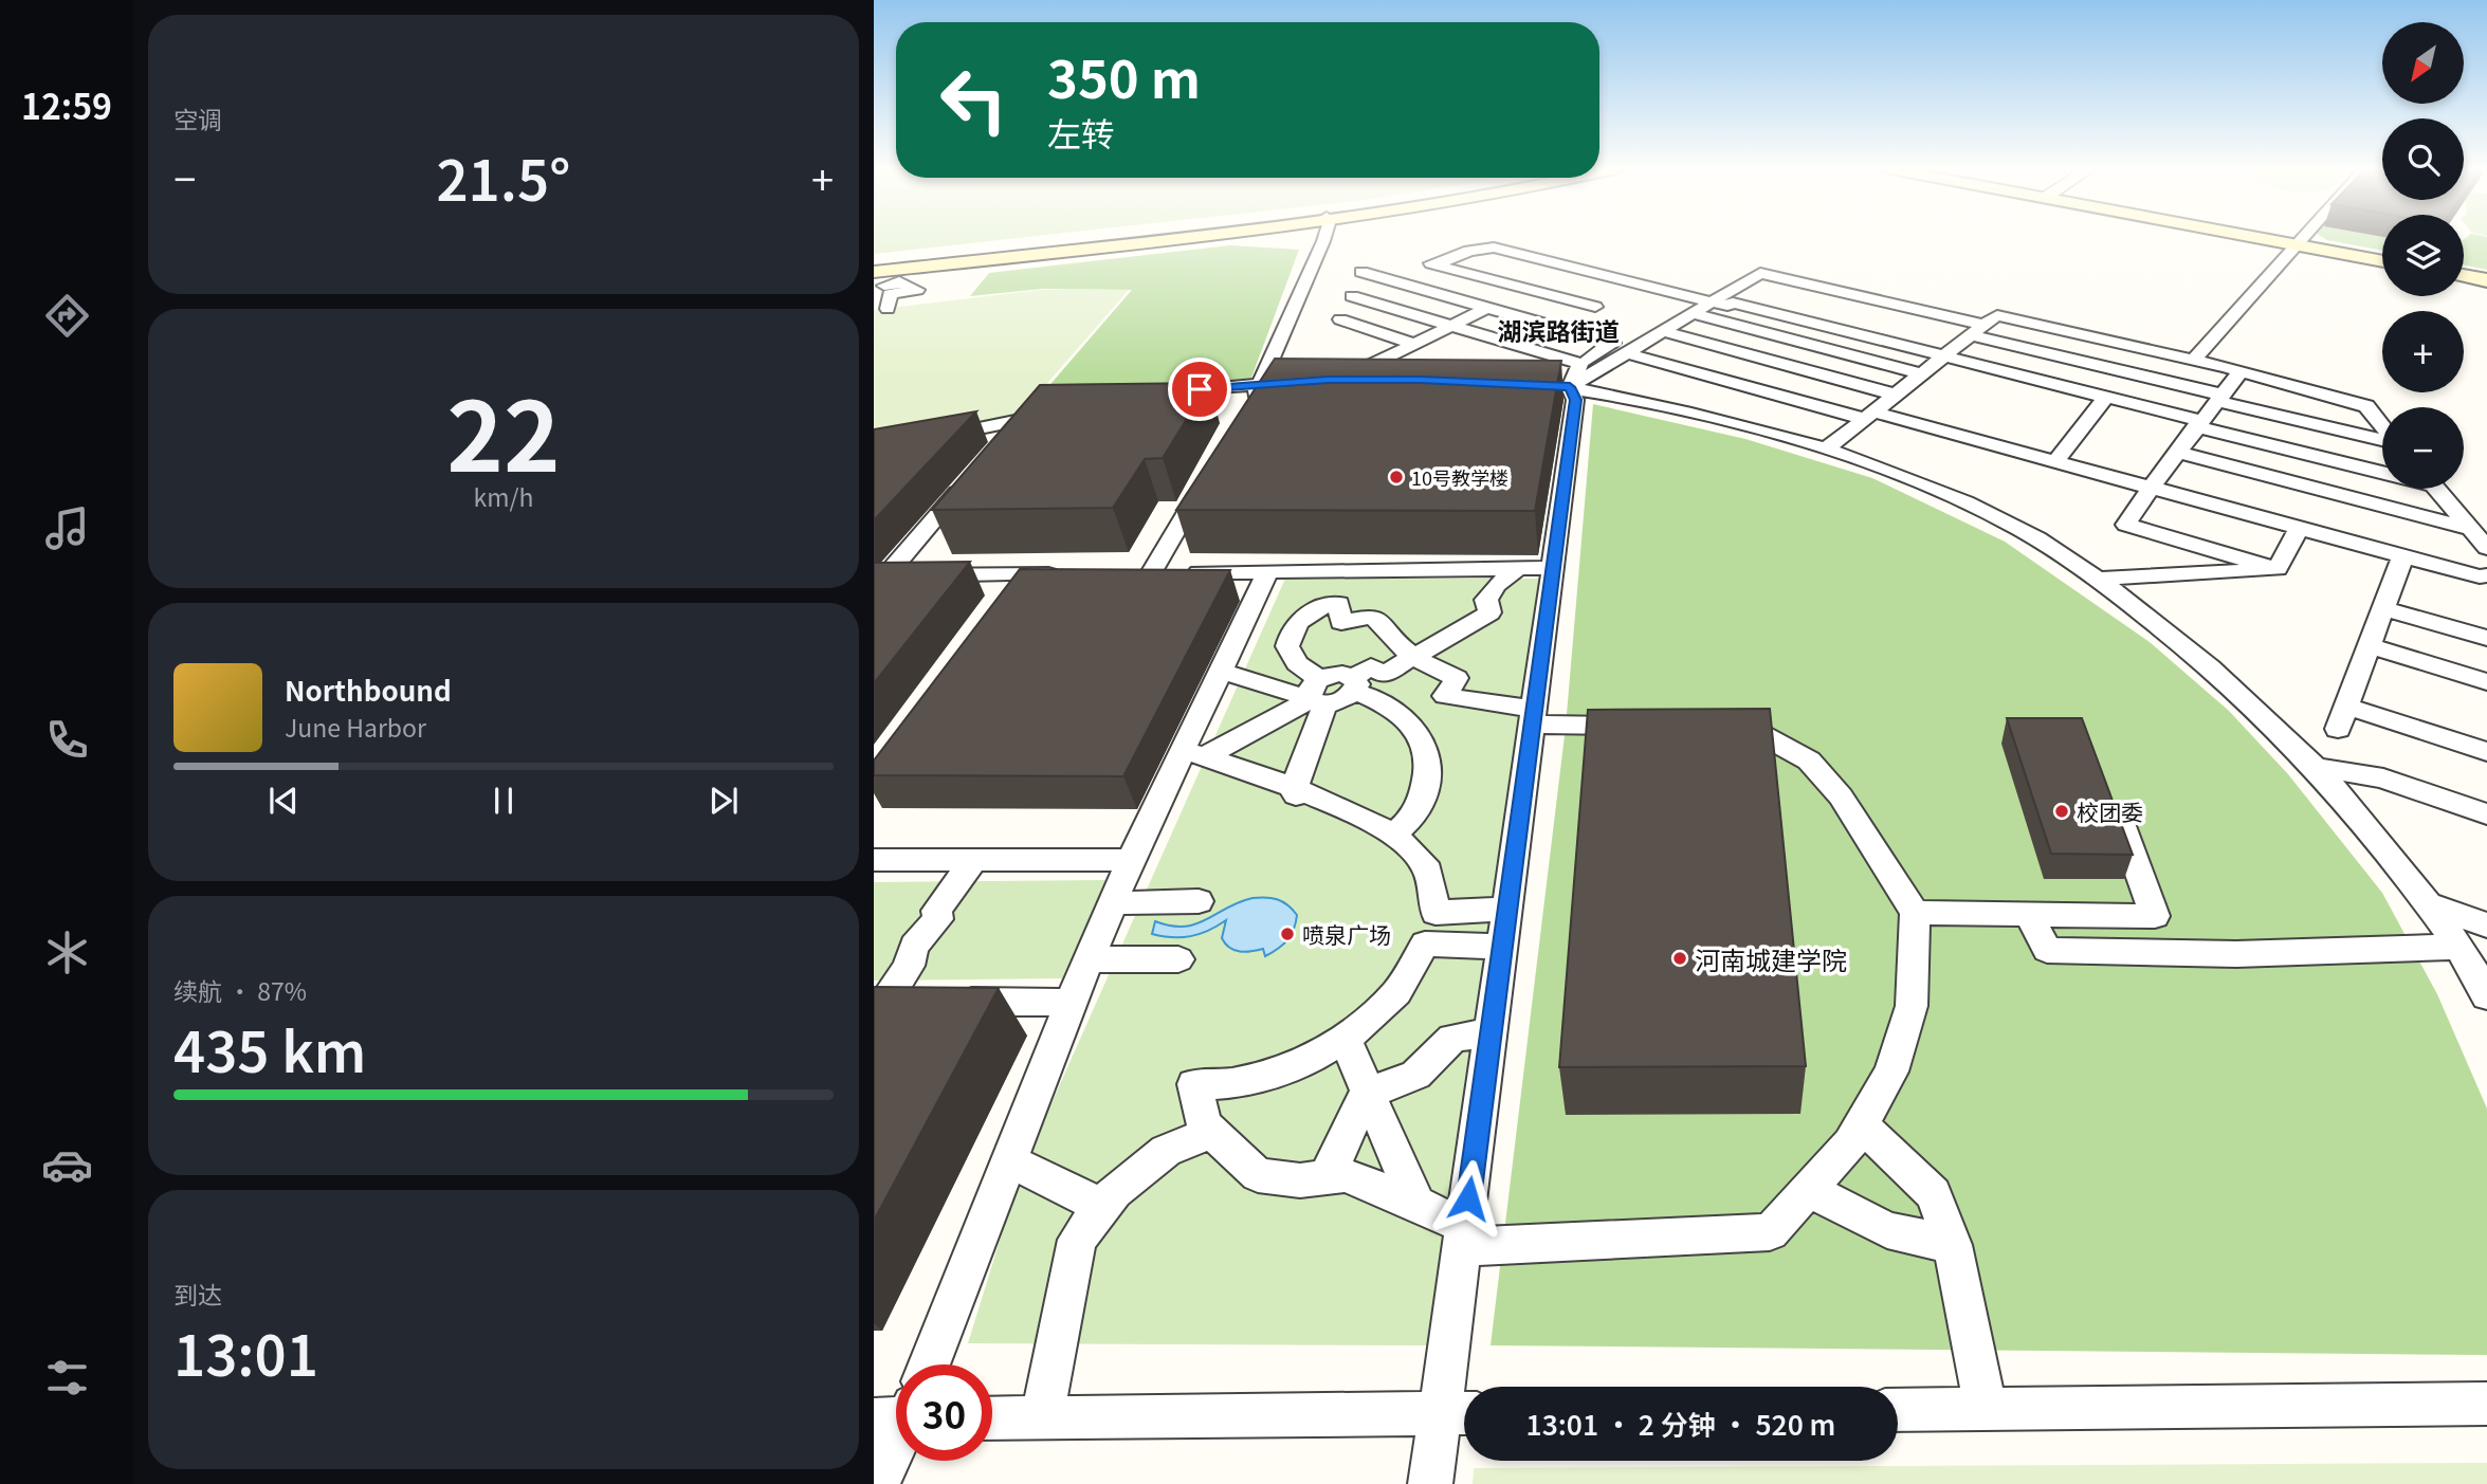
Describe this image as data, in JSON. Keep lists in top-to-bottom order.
{
  "districts": ["湖滨路街道"],
  "places": [
    "10号教学楼",
    "校团委",
    "喷泉广场",
    "河南城建学院"
  ],
  "north": "bottom left",
  "page": {
    "tabs": "12:59",
    "tile": [
      "空调",
      ["22", "km/h"],
      ["续航 · 87%", "435 km"],
      ["到达", "13:01"]
    ],
    "map_buttons": ["+", "−"],
    "turn": ["350 m", "左转"],
    "heat": ["−", "21.5°", "+"],
    "song": ["Northbound", "June Harbor"],
    "limit": "30",
    "trip": "13:01 · 2 分钟 · 520 m"
  }
}
